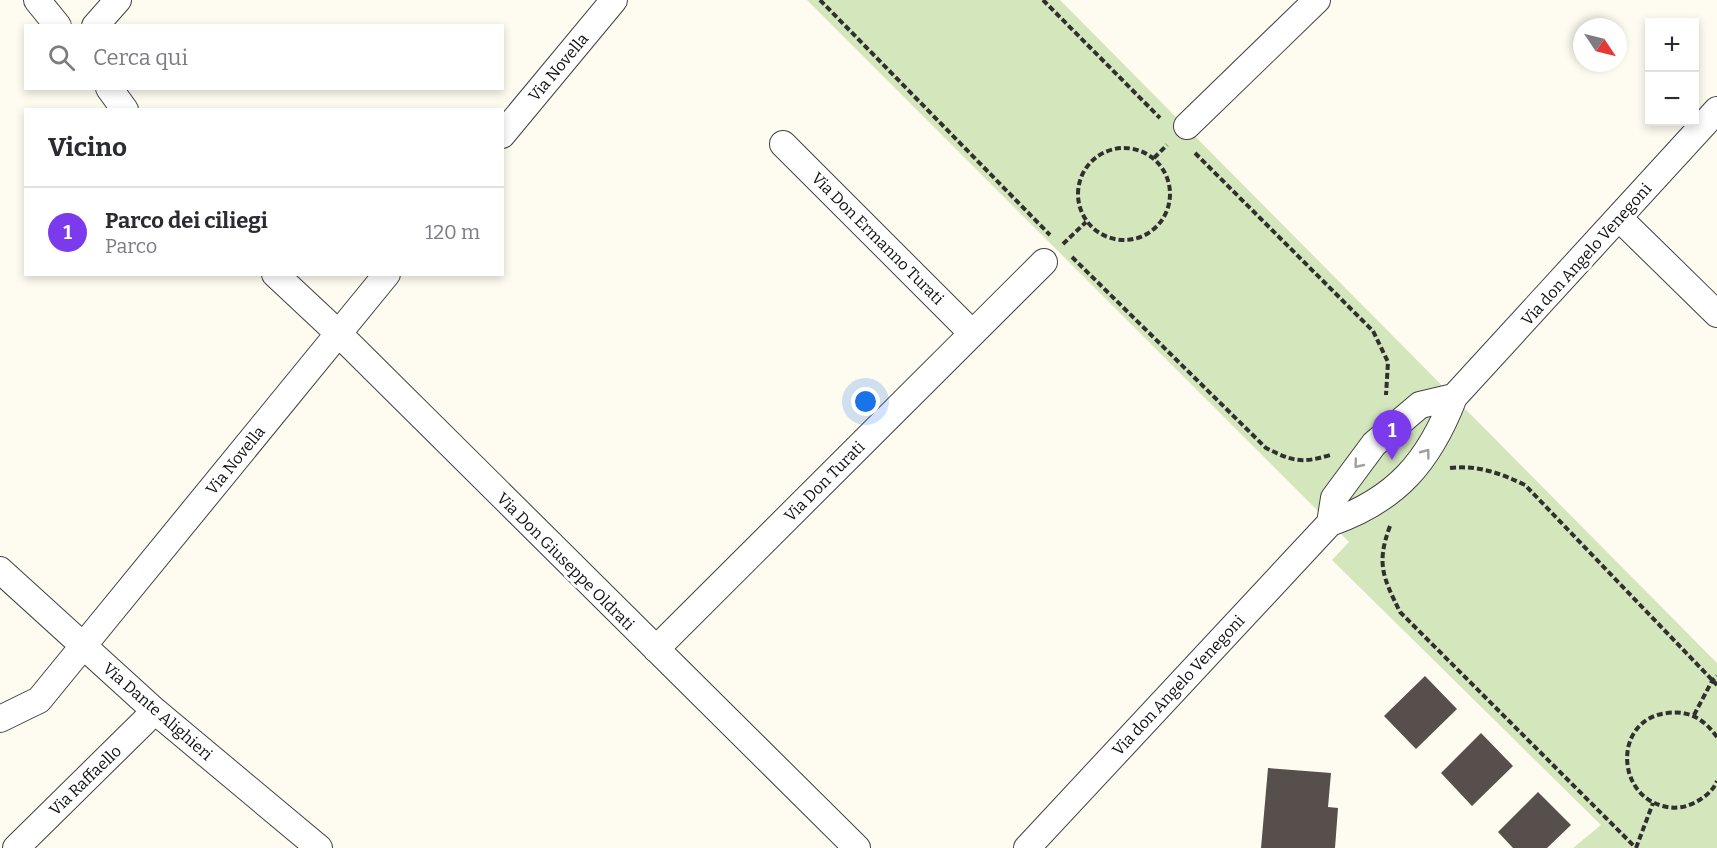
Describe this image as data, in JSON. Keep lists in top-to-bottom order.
{
  "streets": {
    "street": [
      "Via Novella",
      "Via Don Ermanno Turati",
      "Via don Angelo Venegoni",
      "Via Don Turati",
      "Via Don Giuseppe Oldrati",
      "Via Dante Alighieri",
      "Via Raffaello"
    ]
  },
  "crossings": [
    ["Via Novella", "Via Don Giuseppe Oldrati"],
    ["Via Novella", "Via Dante Alighieri"],
    ["Via Don Ermanno Turati", "Via Don Turati"],
    ["Via Don Turati", "Via Don Giuseppe Oldrati"],
    ["Via Dante Alighieri", "Via Raffaello"]
  ],
  "north": "bottom right",
  "page": {
    "map_buttons": ["+", "−"],
    "search": "Cerca qui",
    "heading": "Vicino",
    "list": [
      {
        "mark": "1",
        "name": "Parco dei ciliegi",
        "note": "Parco",
        "value": "120 m"
      }
    ],
    "pins": "1"
  }
}
